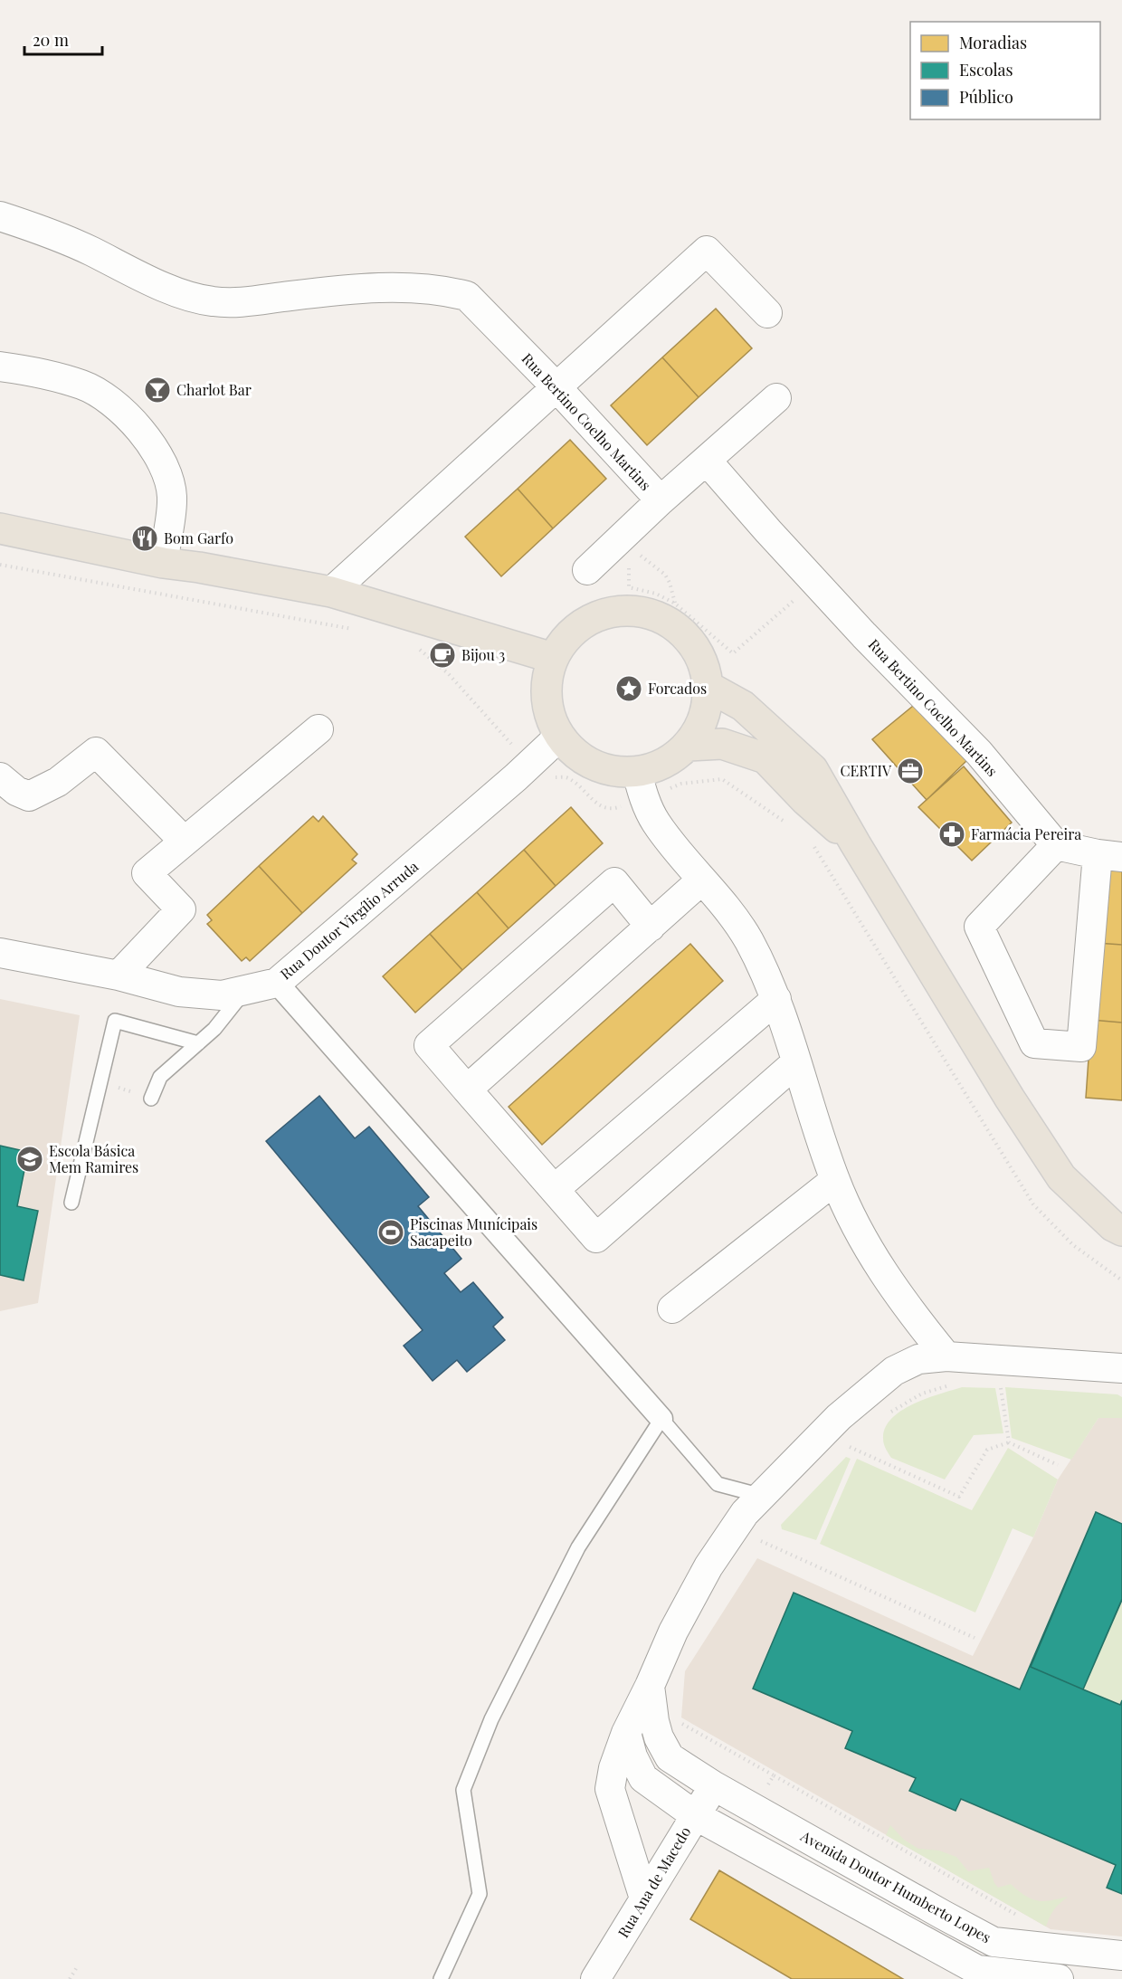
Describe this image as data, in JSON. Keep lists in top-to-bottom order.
{
  "streets": {
    "street": [
      "Rua Bertino Coelho Martins",
      "Rua Doutor Virgílio Arruda",
      "Rua Ana de Macedo",
      "Avenida Doutor Humberto Lopes"
    ]
  },
  "crossings": [
    ["Rua Ana de Macedo", "Avenida Doutor Humberto Lopes"]
  ],
  "places": {
    "bar": ["Charlot Bar"],
    "restaurant": ["Bom Garfo"],
    "cafe": ["Bijou 3"],
    "place": ["Forcados"],
    "office": ["CERTIV"],
    "pharmacy": ["Farmácia Pereira"],
    "school or university": ["Escola Básica Mem Ramires"],
    "sports": ["Piscinas Munícipais Sacapeito"]
  },
  "legend": ["Moradias", "Escolas", "Público"],
  "scale_bar": "20 m"
}
